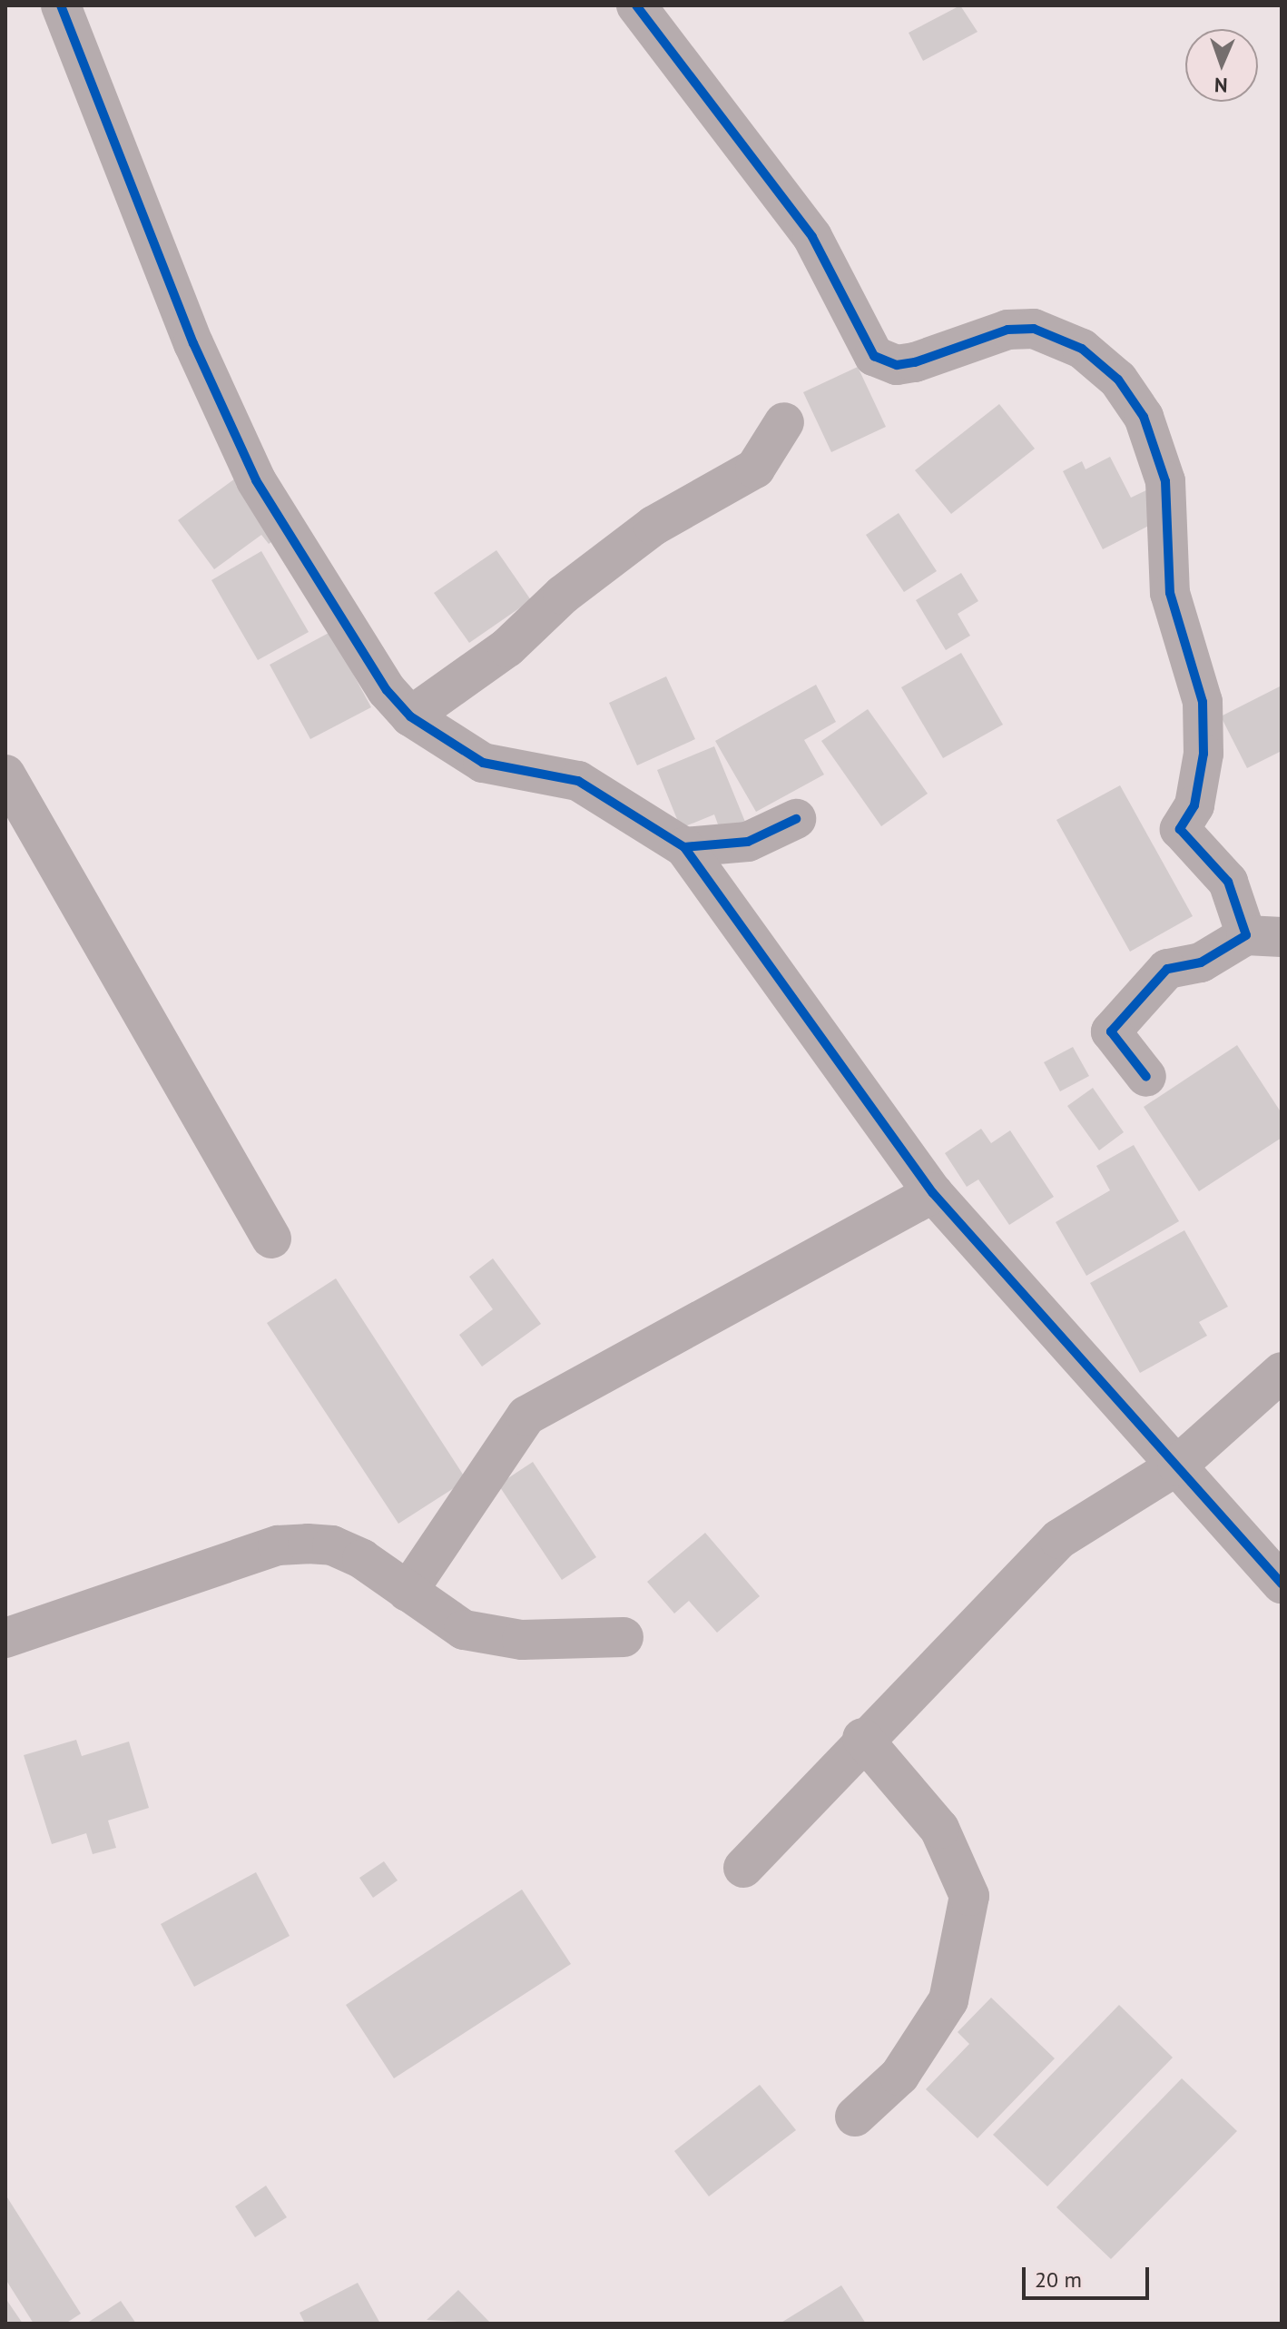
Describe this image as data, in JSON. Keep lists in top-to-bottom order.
{
  "scale_bar": "20 m",
  "north": "bottom"
}
